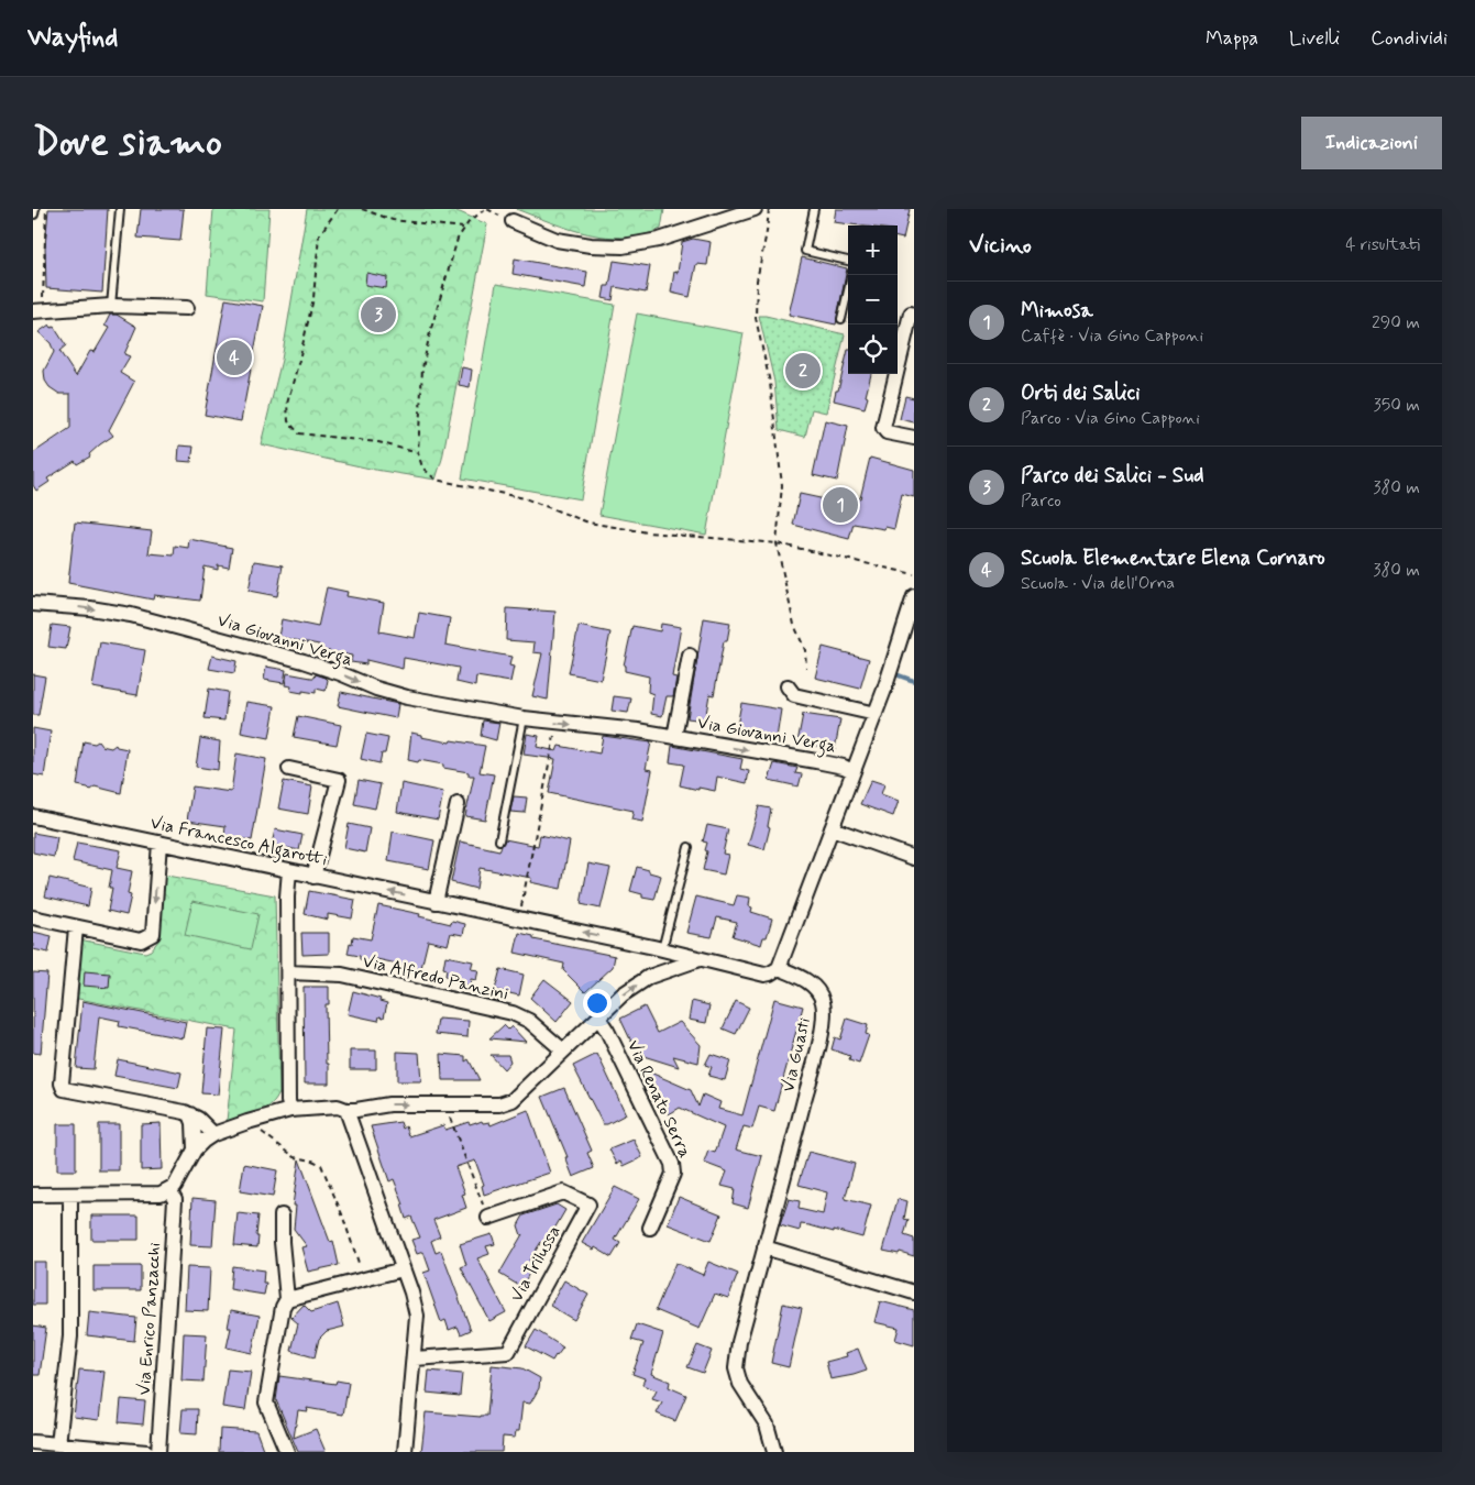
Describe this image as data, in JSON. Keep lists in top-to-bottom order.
{
  "streets": {
    "street": [
      "Via Giovanni Verga",
      "Via Francesco Algarotti",
      "Via Alfredo Panzini",
      "Via Guasti",
      "Via Renato Serra",
      "Via Trilussa",
      "Via Enrico Panzacchi"
    ]
  },
  "crossings": [
    ["Via Francesco Algarotti", "Via Guasti"]
  ],
  "one_way": ["Via Giovanni Verga", "Via Francesco Algarotti"],
  "page": {
    "header": "Wayfind",
    "nav": ["Mappa", "Livelli", "Condividi"],
    "buttons": "Indicazioni",
    "title": "Dove siamo",
    "heading": ["Vicino", "4 risultati"],
    "map_buttons": ["+", "−"],
    "list": [
      {
        "mark": "1",
        "name": "Mimosa",
        "note": "Caffè · Via Gino Capponi",
        "value": "290 m"
      },
      {
        "mark": "2",
        "name": "Orti dei Salici",
        "note": "Parco · Via Gino Capponi",
        "value": "350 m"
      },
      {
        "mark": "3",
        "name": "Parco dei Salici - Sud",
        "note": "Parco",
        "value": "380 m"
      },
      {
        "mark": "4",
        "name": "Scuola Elementare Elena Cornaro",
        "note": "Scuola · Via dell'Orna",
        "value": "380 m"
      }
    ],
    "pins": [
      "3",
      "4",
      "2",
      "1"
    ]
  }
}
